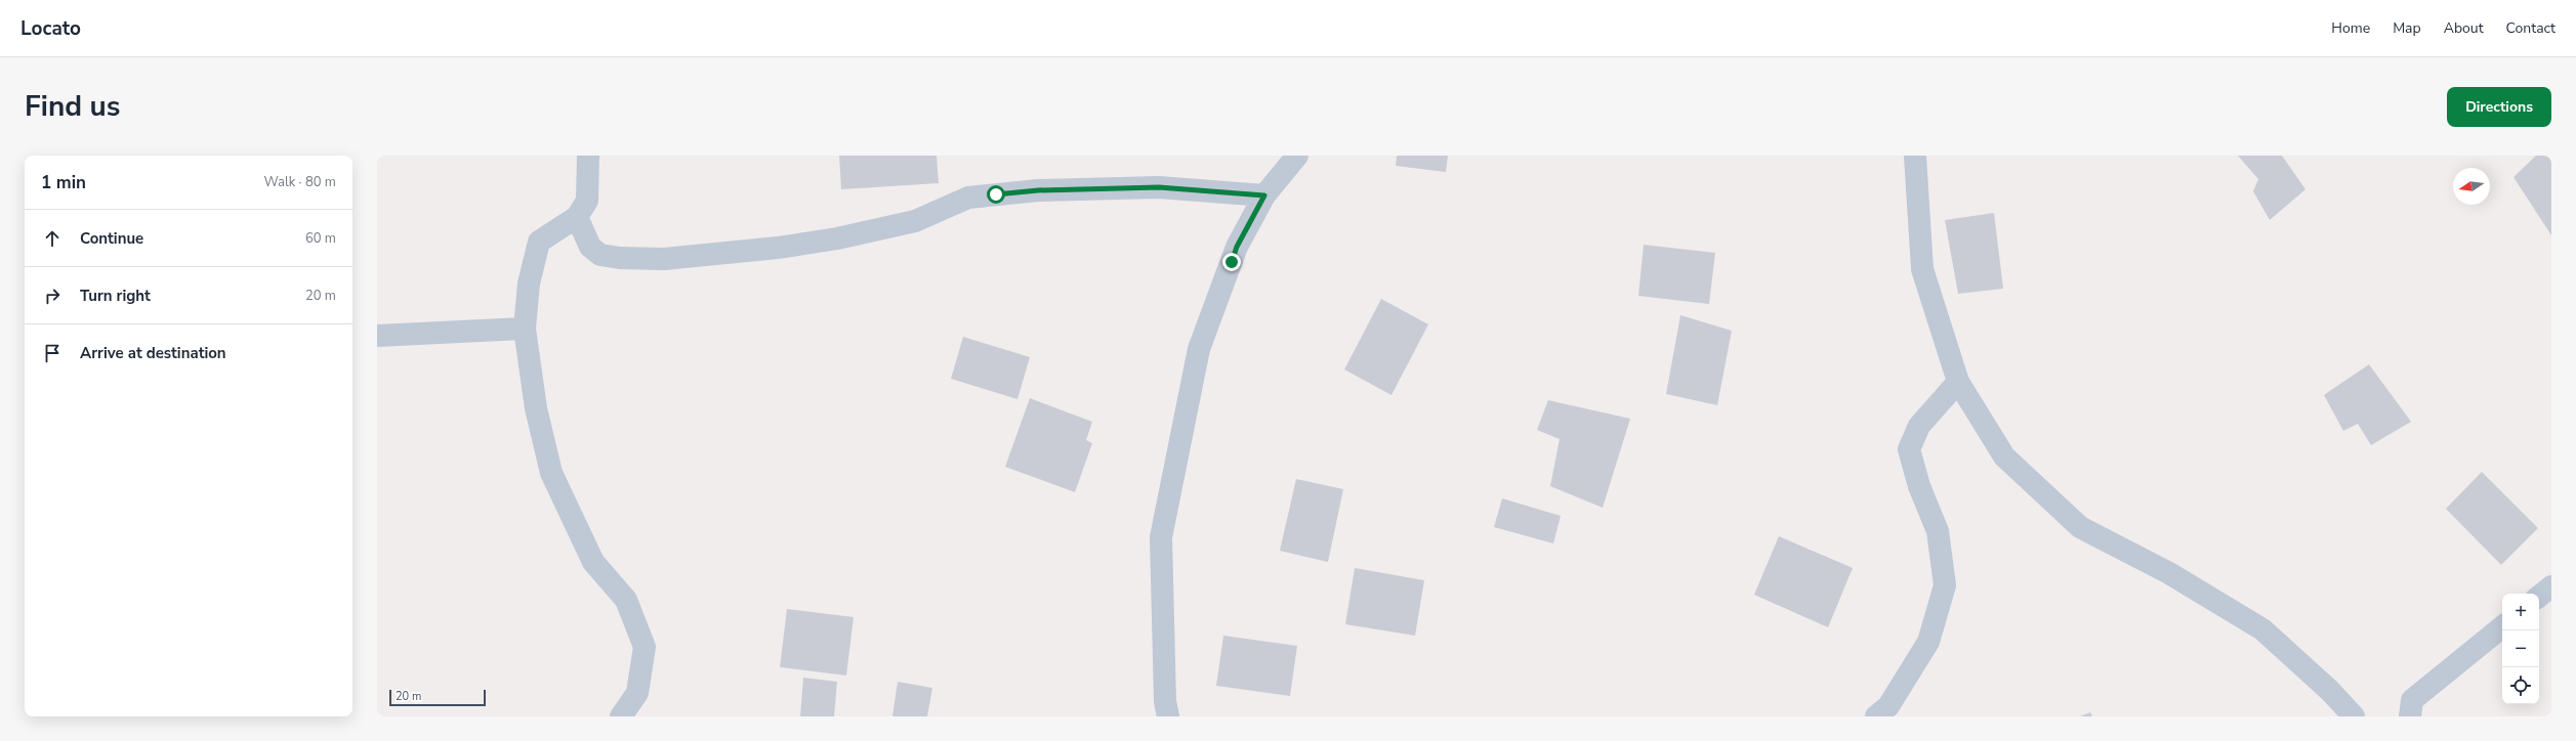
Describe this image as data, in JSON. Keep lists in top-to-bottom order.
{
  "scale_bar": "20 m",
  "north": "left",
  "page": {
    "header": "Locato",
    "nav": [
      "Home",
      "Map",
      "About",
      "Contact"
    ],
    "title": "Find us",
    "buttons": "Directions",
    "heading": ["1 min", "Walk · 80 m"],
    "list": [
      ["Continue", "60 m"],
      ["Turn right", "20 m"],
      "Arrive at destination"
    ],
    "map_buttons": ["+", "−"],
    "scale": "20 m"
  }
}
